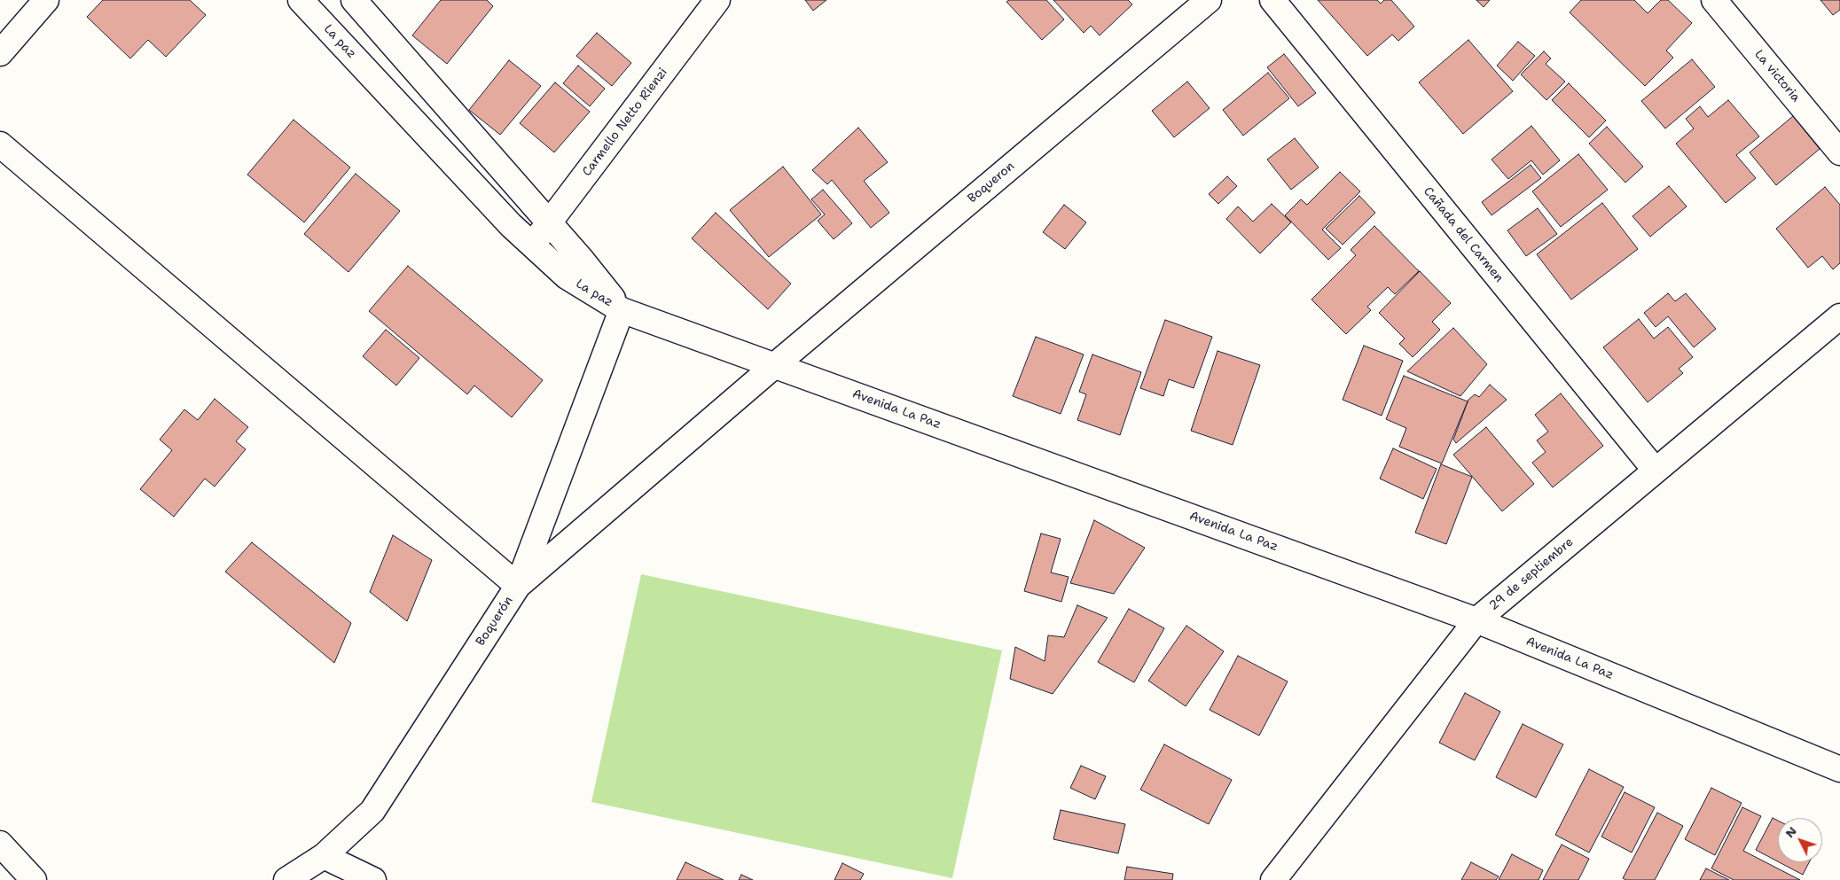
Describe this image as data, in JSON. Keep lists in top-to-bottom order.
{
  "streets": {
    "street": [
      "La paz",
      "La victoria",
      "Carmello Netto Rienzi",
      "Boqueron",
      "Cañada del Carmen",
      "Avenida La Paz",
      "29 de septiembre",
      "Boquerón"
    ]
  },
  "crossings": [
    ["La paz", "Carmello Netto Rienzi"],
    ["La paz", "Avenida La Paz"],
    ["La paz", "Boquerón"],
    ["Boqueron", "Avenida La Paz"],
    ["Boqueron", "Boquerón"],
    ["Cañada del Carmen", "29 de septiembre"],
    ["Avenida La Paz", "29 de septiembre"],
    ["Avenida La Paz", "Boquerón"]
  ],
  "north": "top left"
}
